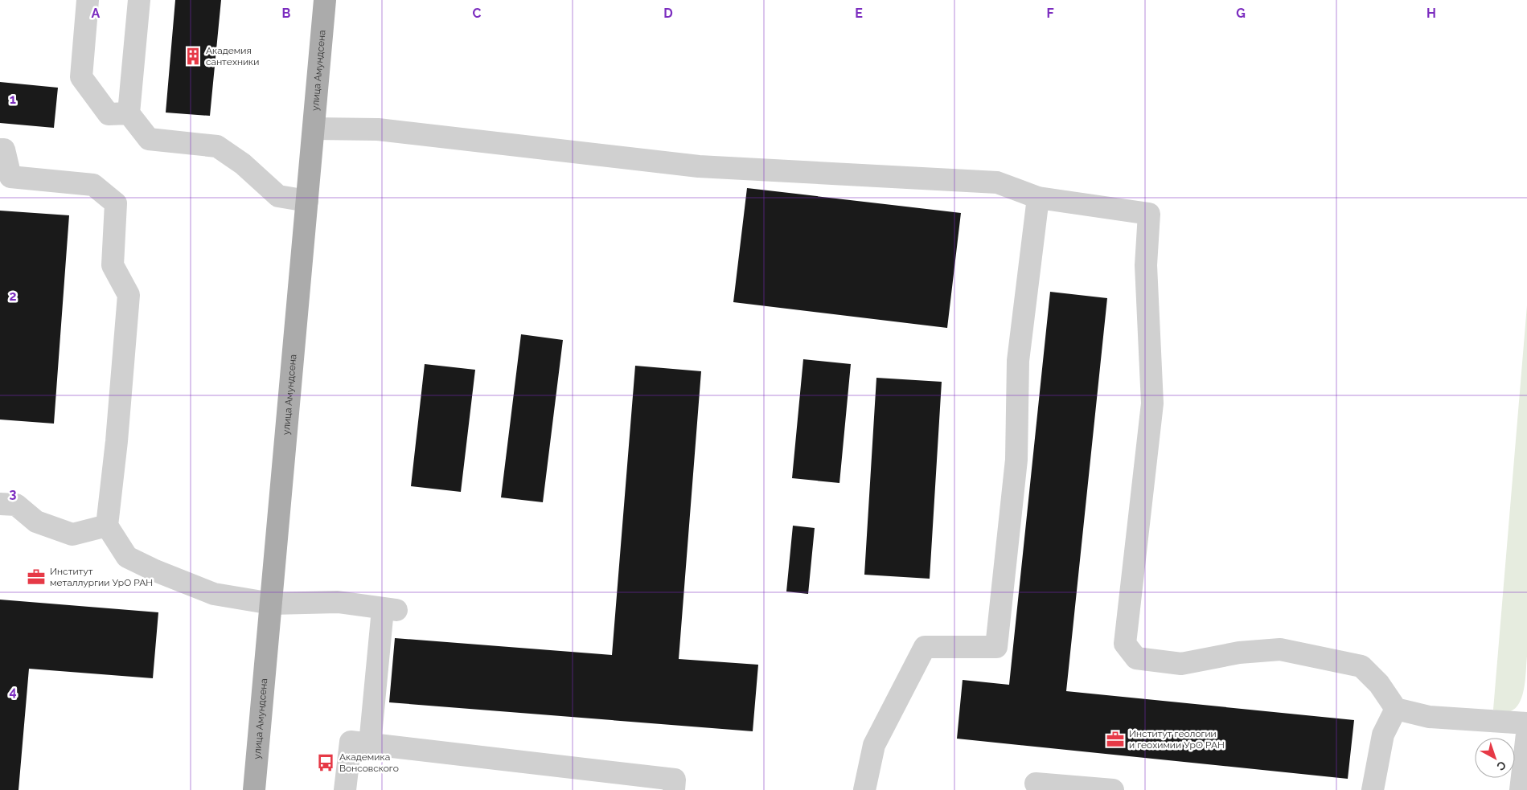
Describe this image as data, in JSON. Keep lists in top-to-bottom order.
{
  "streets": {
    "main road": ["улица Амундсена"]
  },
  "places": {
    "building": ["Академия сантехники"],
    "office": ["Институт металлургии УрО РАН", "Институт геологии и геохимии УрО РАН"],
    "bus stop": ["Академика Вонсовского"]
  },
  "north": "bottom right",
  "grid": {
    "columns": [
      "A",
      "B",
      "C",
      "D",
      "E",
      "F",
      "G",
      "H"
    ],
    "rows": [
      "1",
      "2",
      "3",
      "4"
    ]
  }
}
